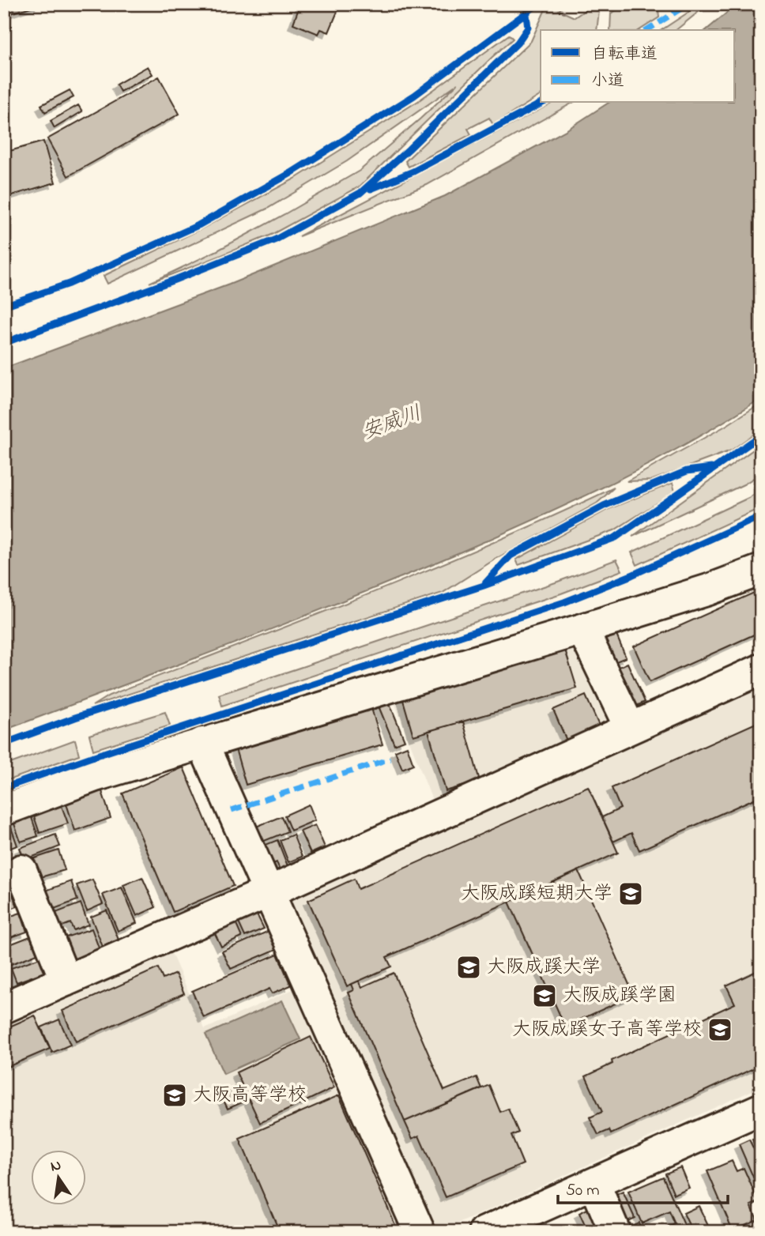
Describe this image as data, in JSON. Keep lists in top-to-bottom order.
{
  "water": ["安威川"],
  "places": {
    "school or university": [
      "大阪成蹊短期大学",
      "大阪成蹊大学",
      "大阪成蹊学園",
      "大阪成蹊女子高等学校",
      "大阪高等学校"
    ]
  },
  "legend": ["自転車道", "小道"],
  "scale_bar": "50 m",
  "north": "top"
}
